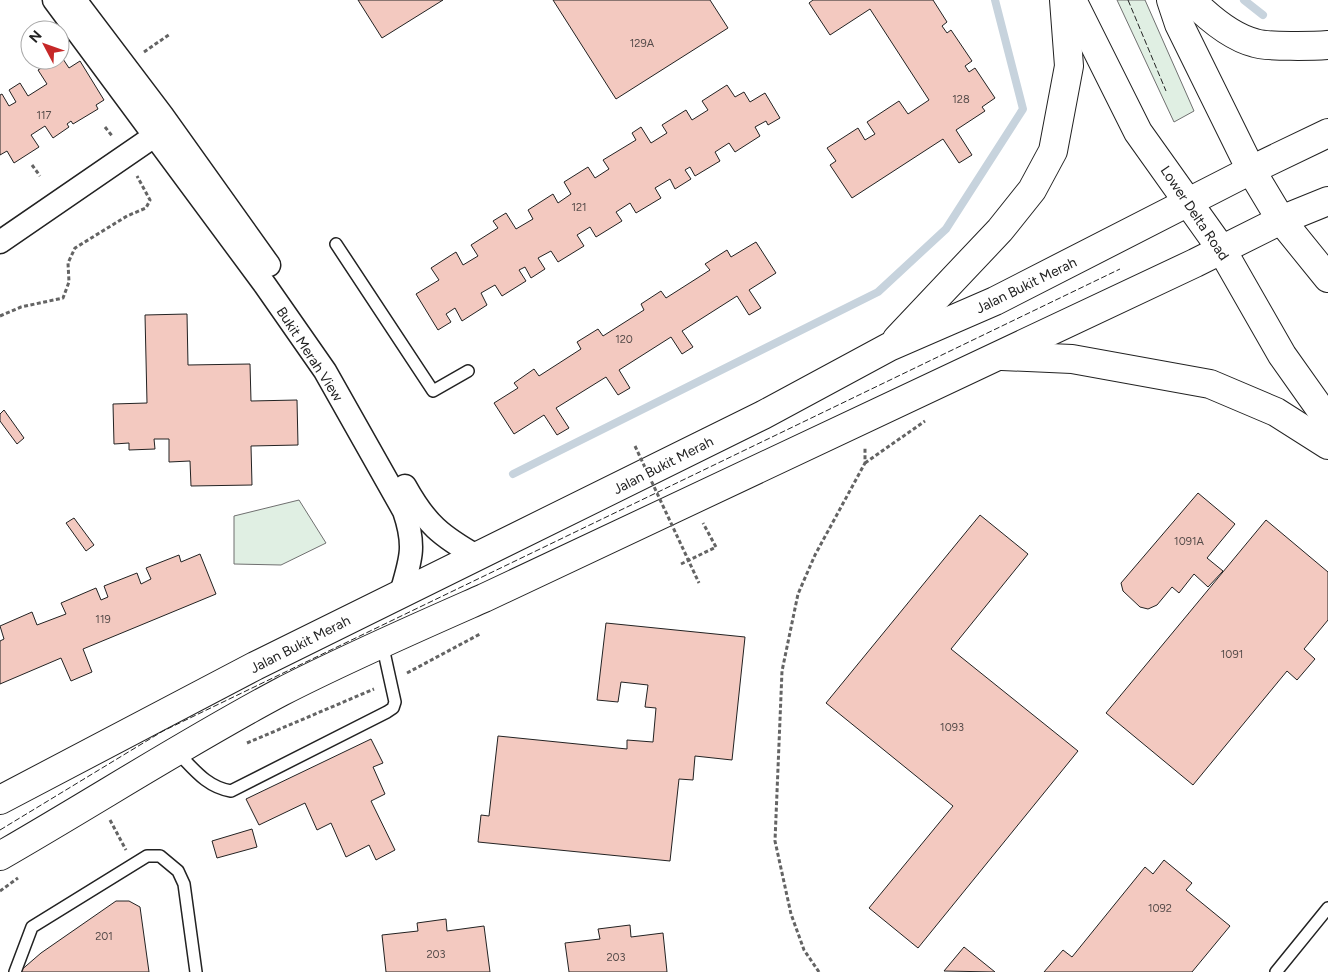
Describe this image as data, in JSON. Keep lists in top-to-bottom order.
{
  "streets": {
    "main road": ["Lower Delta Road", "Jalan Bukit Merah"],
    "street": ["Bukit Merah View"]
  },
  "crossings": [
    ["Lower Delta Road", "Jalan Bukit Merah"],
    ["Jalan Bukit Merah", "Bukit Merah View"]
  ],
  "house_numbers": [
    "129A",
    "128",
    "117",
    "121",
    "120",
    "1091A",
    "119",
    "1091",
    "1093",
    "1092",
    "201",
    "203",
    "203"
  ],
  "north": "top left"
}
